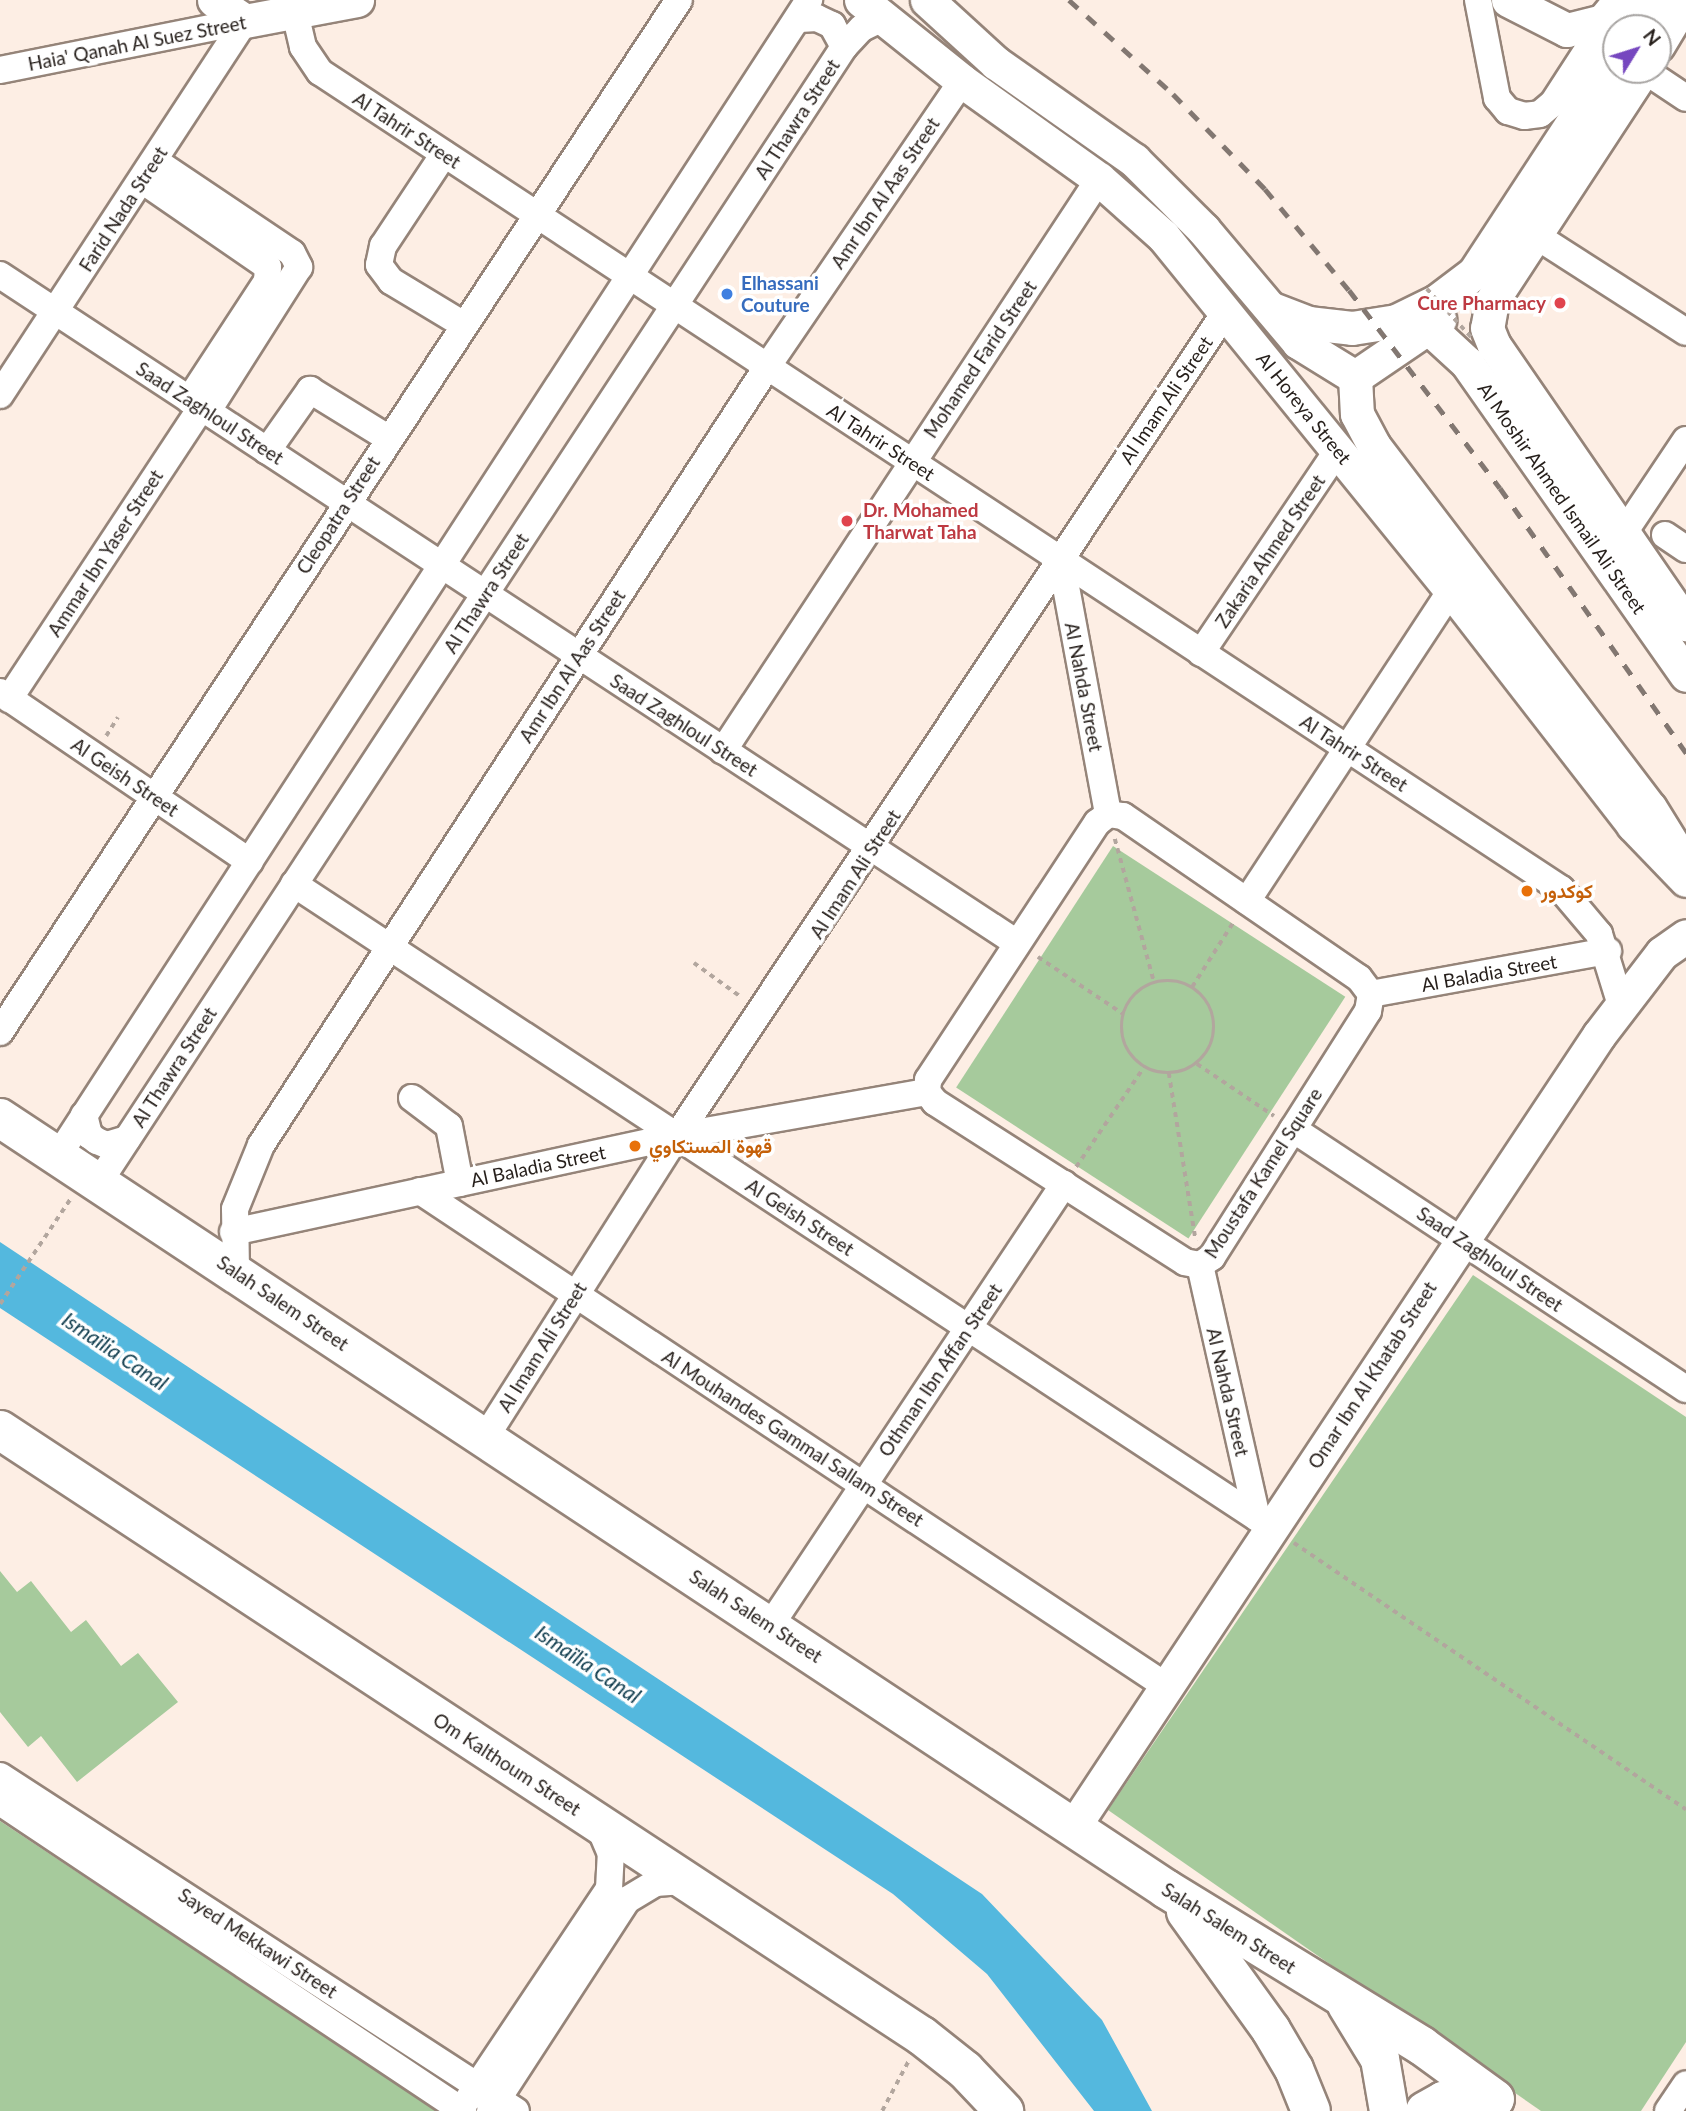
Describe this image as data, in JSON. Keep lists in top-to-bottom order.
{
  "streets": {
    "highway": ["Salah Salem Street", "Om Kalthoum Street"],
    "main road": [
      "Haia' Qanah Al Suez Street",
      "Al Horeya Street",
      "Al Moshir Ahmed Ismail Ali Street",
      "Omar Ibn Al Khatab Street"
    ],
    "street": [
      "Al Thawra Street",
      "Al Tahrir Street",
      "Amr Ibn Al Aas Street",
      "Farid Nada Street",
      "Mohamed Farid Street",
      "Al Imam Ali Street",
      "Saad Zaghloul Street",
      "Cleopatra Street",
      "Zakaria Ahmed Street",
      "Ammar Ibn Yaser Street",
      "Al Nahda Street",
      "Al Geish Street",
      "Al Baladia Street",
      "Moustafa Kamel Square",
      "Othman Ibn Affan Street",
      "Al Mouhandes Gammal Sallam Street",
      "Sayed Mekkawi Street"
    ]
  },
  "crossings": [
    ["Haia' Qanah Al Suez Street", "Al Tahrir Street"],
    ["Haia' Qanah Al Suez Street", "Farid Nada Street"],
    ["Al Thawra Street", "Al Tahrir Street"],
    ["Al Thawra Street", "Al Horeya Street"],
    ["Al Thawra Street", "Saad Zaghloul Street"],
    ["Al Thawra Street", "Al Geish Street"],
    ["Al Thawra Street", "Salah Salem Street"],
    ["Al Tahrir Street", "Amr Ibn Al Aas Street"],
    ["Al Tahrir Street", "Mohamed Farid Street"],
    ["Al Tahrir Street", "Al Imam Ali Street"],
    ["Al Tahrir Street", "Cleopatra Street"],
    ["Al Tahrir Street", "Zakaria Ahmed Street"],
    ["Al Tahrir Street", "Al Nahda Street"],
    ["Al Tahrir Street", "Al Baladia Street"],
    ["Al Tahrir Street", "Omar Ibn Al Khatab Street"],
    ["Amr Ibn Al Aas Street", "Al Horeya Street"],
    ["Amr Ibn Al Aas Street", "Saad Zaghloul Street"],
    ["Amr Ibn Al Aas Street", "Al Geish Street"],
    ["Amr Ibn Al Aas Street", "Al Baladia Street"],
    ["Amr Ibn Al Aas Street", "Salah Salem Street"],
    ["Farid Nada Street", "Saad Zaghloul Street"],
    ["Farid Nada Street", "Ammar Ibn Yaser Street"],
    ["Mohamed Farid Street", "Al Horeya Street"],
    ["Mohamed Farid Street", "Saad Zaghloul Street"],
    ["Al Imam Ali Street", "Al Horeya Street"],
    ["Al Imam Ali Street", "Saad Zaghloul Street"],
    ["Al Imam Ali Street", "Al Nahda Street"],
    ["Al Imam Ali Street", "Al Geish Street"],
    ["Al Imam Ali Street", "Al Baladia Street"],
    ["Al Imam Ali Street", "Salah Salem Street"],
    ["Al Imam Ali Street", "Al Mouhandes Gammal Sallam Street"],
    ["Al Horeya Street", "Zakaria Ahmed Street"],
    ["Saad Zaghloul Street", "Cleopatra Street"],
    ["Saad Zaghloul Street", "Ammar Ibn Yaser Street"],
    ["Saad Zaghloul Street", "Moustafa Kamel Square"],
    ["Saad Zaghloul Street", "Omar Ibn Al Khatab Street"],
    ["Cleopatra Street", "Al Geish Street"],
    ["Ammar Ibn Yaser Street", "Al Geish Street"],
    ["Al Nahda Street", "Al Geish Street"],
    ["Al Nahda Street", "Moustafa Kamel Square"],
    ["Al Nahda Street", "Omar Ibn Al Khatab Street"],
    ["Al Geish Street", "Al Baladia Street"],
    ["Al Geish Street", "Othman Ibn Affan Street"],
    ["Al Geish Street", "Omar Ibn Al Khatab Street"],
    ["Al Baladia Street", "Moustafa Kamel Square"],
    ["Al Baladia Street", "Al Mouhandes Gammal Sallam Street"],
    ["Moustafa Kamel Square", "Othman Ibn Affan Street"],
    ["Salah Salem Street", "Othman Ibn Affan Street"],
    ["Salah Salem Street", "Omar Ibn Al Khatab Street"],
    ["Othman Ibn Affan Street", "Al Mouhandes Gammal Sallam Street"],
    ["Omar Ibn Al Khatab Street", "Al Mouhandes Gammal Sallam Street"]
  ],
  "water": ["Ismaïlia Canal"],
  "places": [
    "Elhassani Couture",
    "Cure Pharmacy",
    "Dr. Mohamed Tharwat Taha",
    "كوكدور",
    "قهوة المستكاوي"
  ],
  "north": "top right"
}
